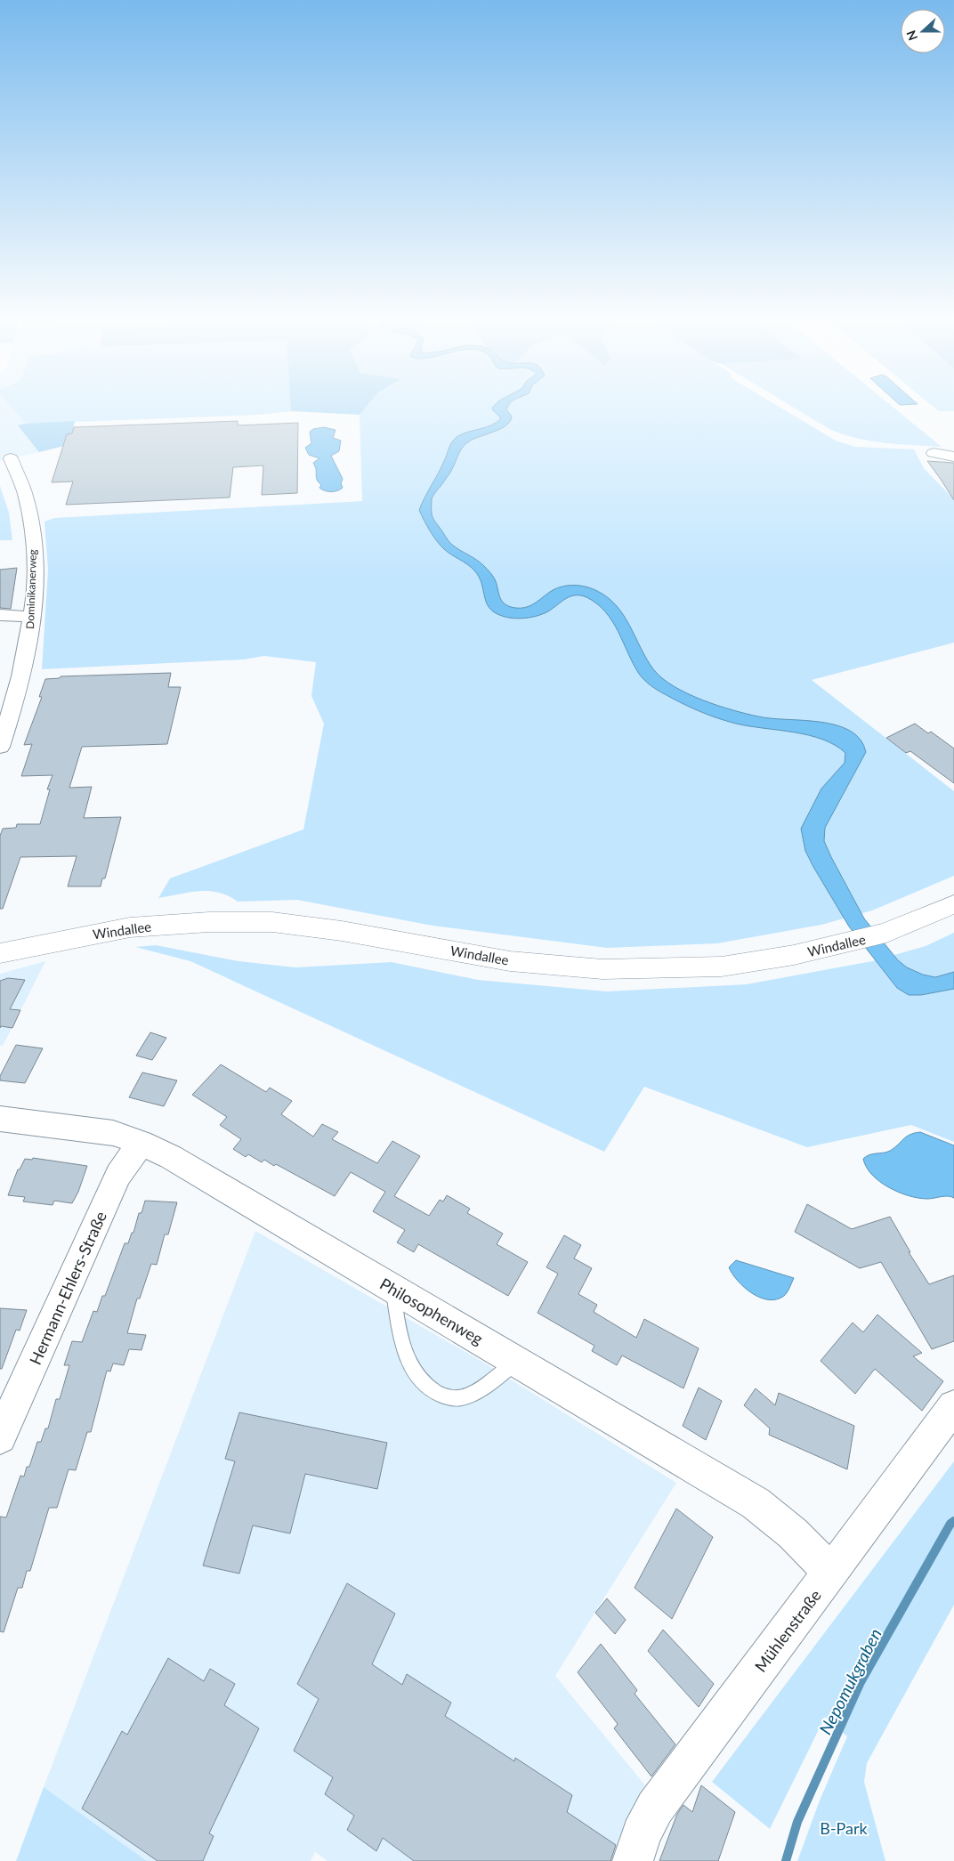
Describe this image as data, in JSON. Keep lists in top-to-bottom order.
{
  "streets": {
    "main road": ["Windallee"],
    "street": [
      "Dominikanerweg",
      "Hermann-Ehlers-Straße",
      "Philosophenweg",
      "Mühlenstraße"
    ]
  },
  "crossings": [
    ["Hermann-Ehlers-Straße", "Philosophenweg"],
    ["Philosophenweg", "Mühlenstraße"]
  ],
  "water": ["Nepomukgraben"],
  "parks": ["B-Park"],
  "north": "left"
}
